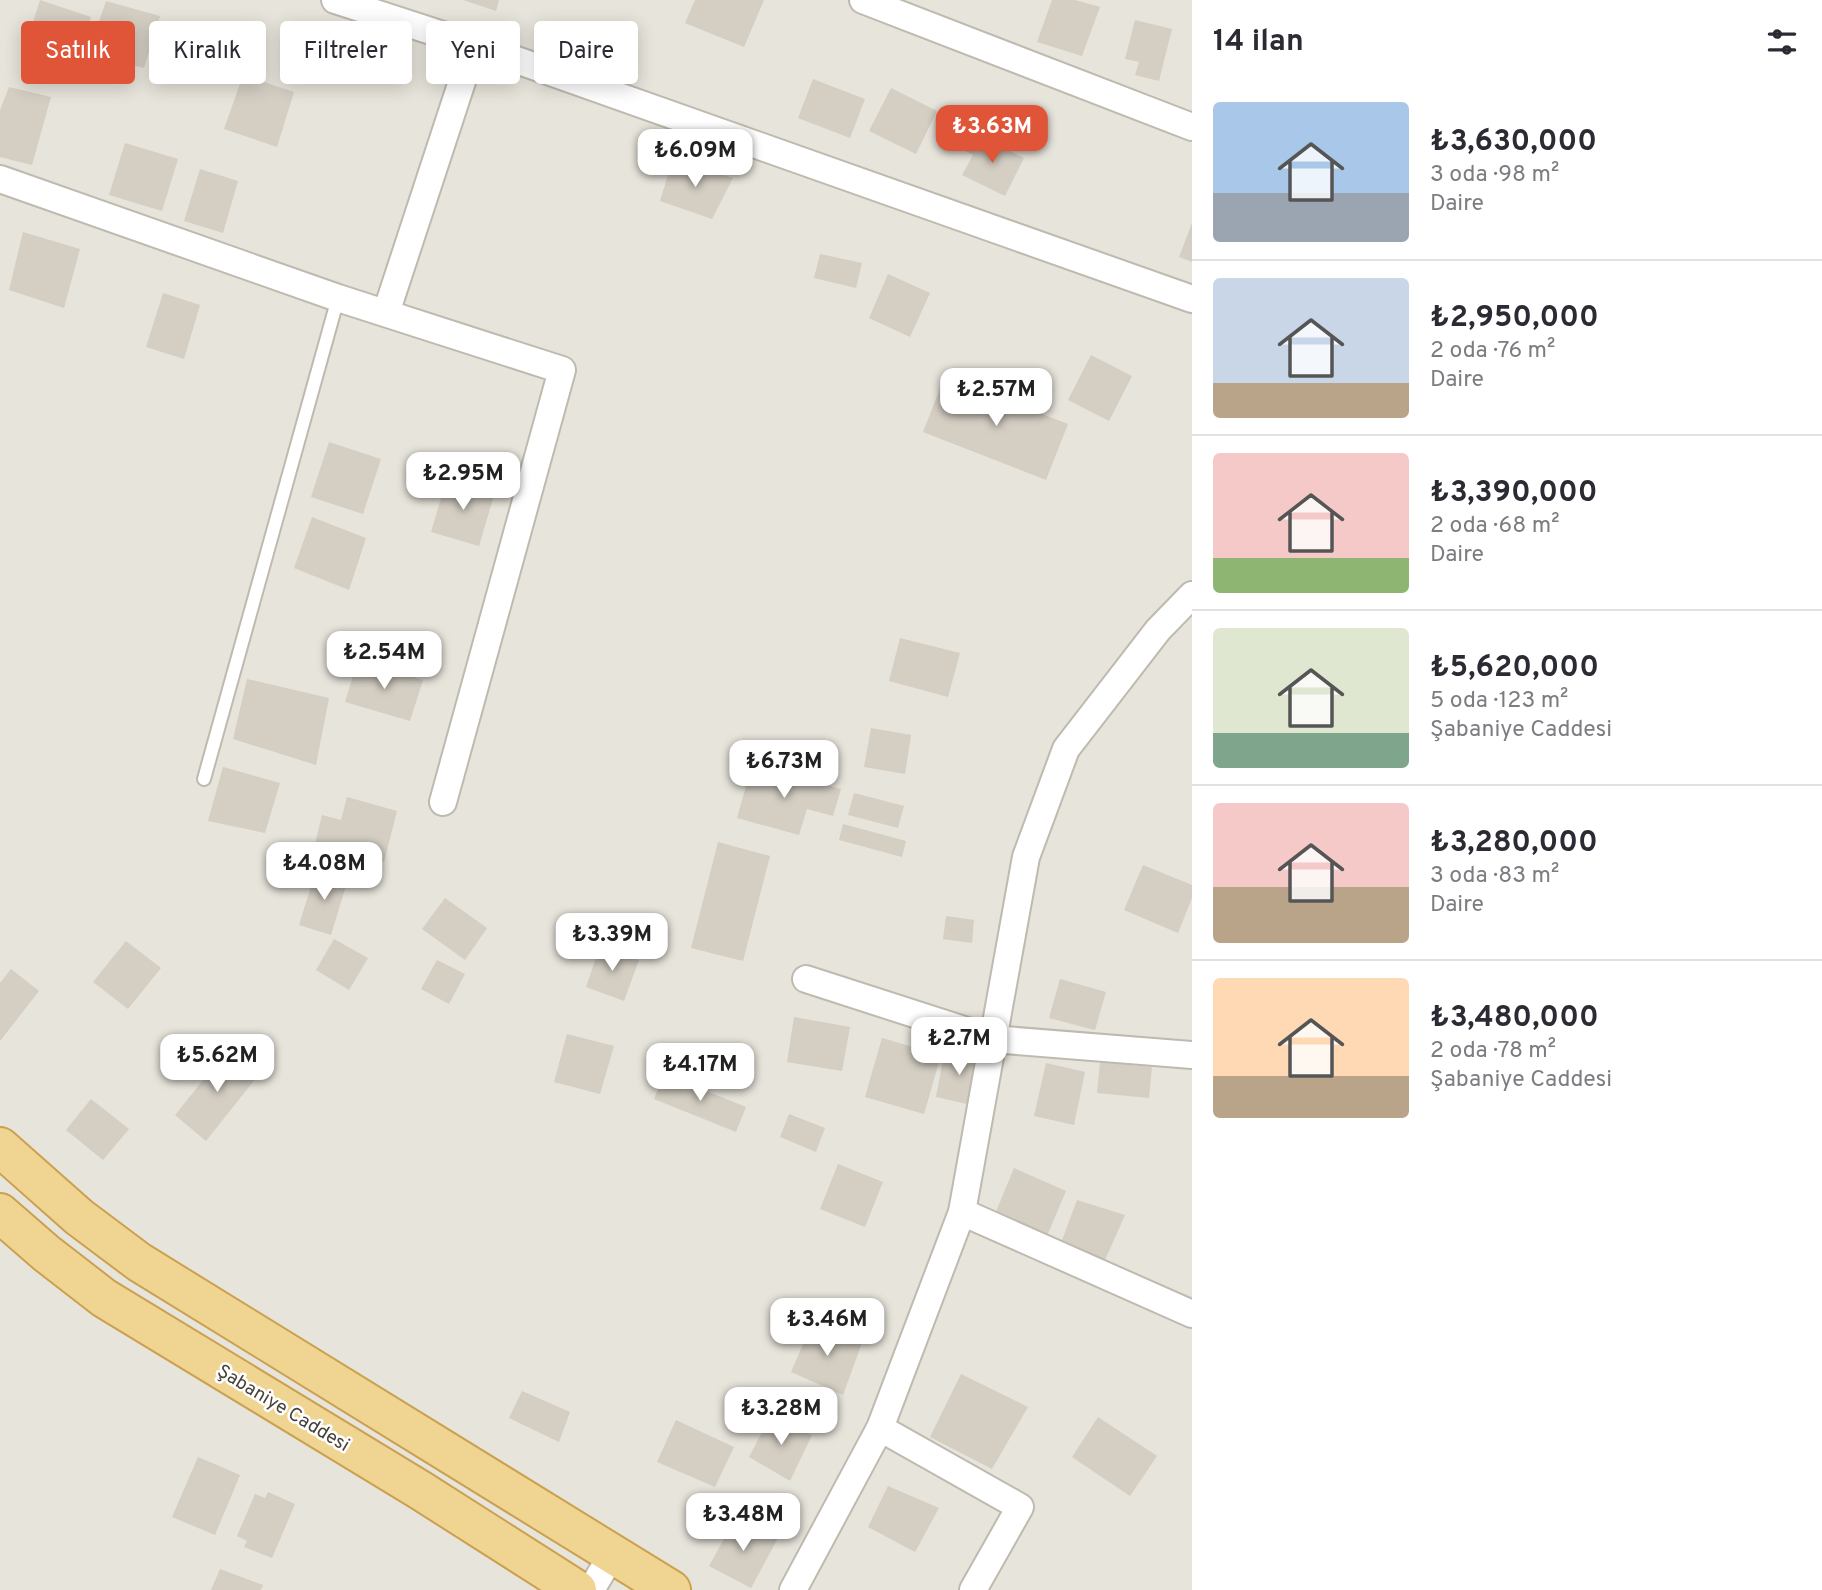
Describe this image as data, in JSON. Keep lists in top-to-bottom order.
{
  "streets": {
    "highway": ["Şabaniye Caddesi"]
  },
  "page": {
    "heading": "14 ilan",
    "chip": [
      "Satılık",
      "Kiralık",
      "Filtreler",
      "Yeni",
      "Daire"
    ],
    "list": [
      {
        "name": "₺3,630,000",
        "note": "3 oda · 98 m² · Daire"
      },
      {
        "name": "₺2,950,000",
        "note": "2 oda · 76 m² · Daire"
      },
      {
        "name": "₺3,390,000",
        "note": "2 oda · 68 m² · Daire"
      },
      {
        "name": "₺5,620,000",
        "note": "5 oda · 123 m² · Şabaniye Caddesi"
      },
      {
        "name": "₺3,280,000",
        "note": "3 oda · 83 m² · Daire"
      },
      {
        "name": "₺3,480,000",
        "note": "2 oda · 78 m² · Şabaniye Caddesi"
      }
    ],
    "price": [
      "₺3.63M",
      "₺6.09M",
      "₺2.57M",
      "₺2.95M",
      "₺2.54M",
      "₺6.73M",
      "₺4.08M",
      "₺3.39M",
      "₺2.7M",
      "₺5.62M",
      "₺4.17M",
      "₺3.46M",
      "₺3.28M",
      "₺3.48M"
    ]
  }
}
